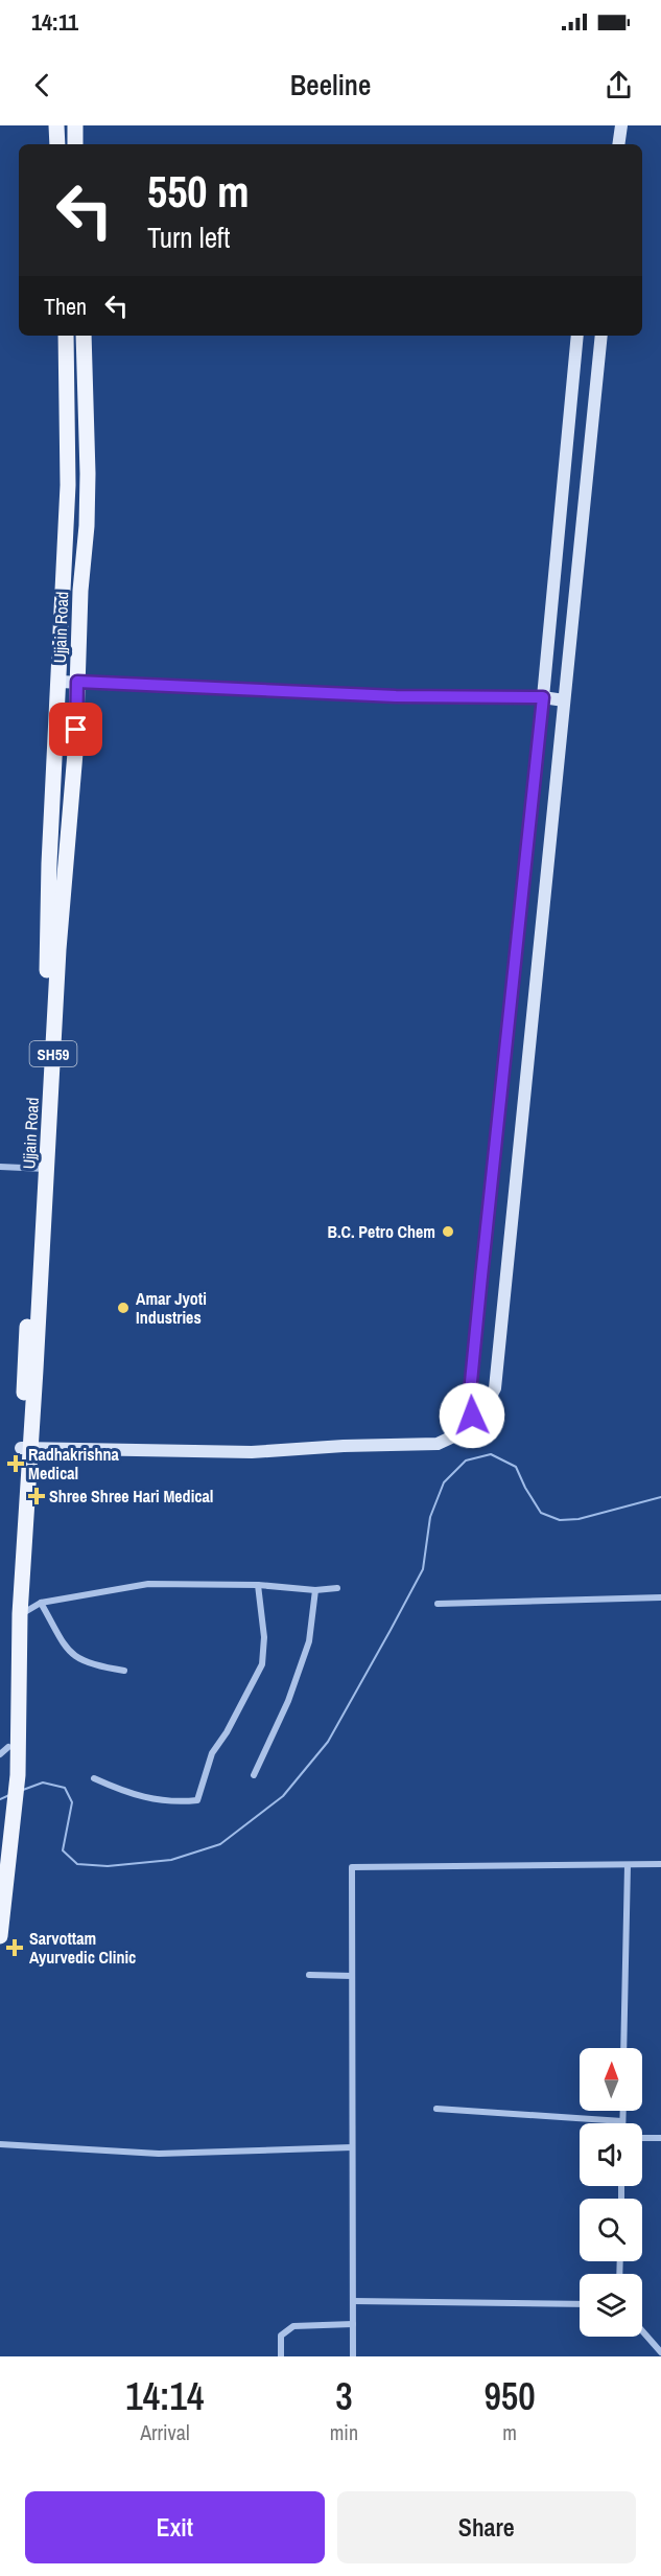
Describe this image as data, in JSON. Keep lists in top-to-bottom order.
{
  "streets": {
    "main road": ["Ujjain Road", "SH59"]
  },
  "places": {
    "other": ["B.C. Petro Chem", "Amar Jyoti Industries"],
    "health": ["Radhakrishna Medical", "Shree Shree Hari Medical", "Sarvottam Ayurvedic Clinic"]
  },
  "north": "top",
  "page": {
    "status": "14:11",
    "header": "Beeline",
    "turn": ["550 m", "Turn left"],
    "then": "Then",
    "eta": [
      "14:14",
      "Arrival",
      "3",
      "min",
      "950",
      "m"
    ],
    "buttons": ["Exit", "Share"]
  }
}
